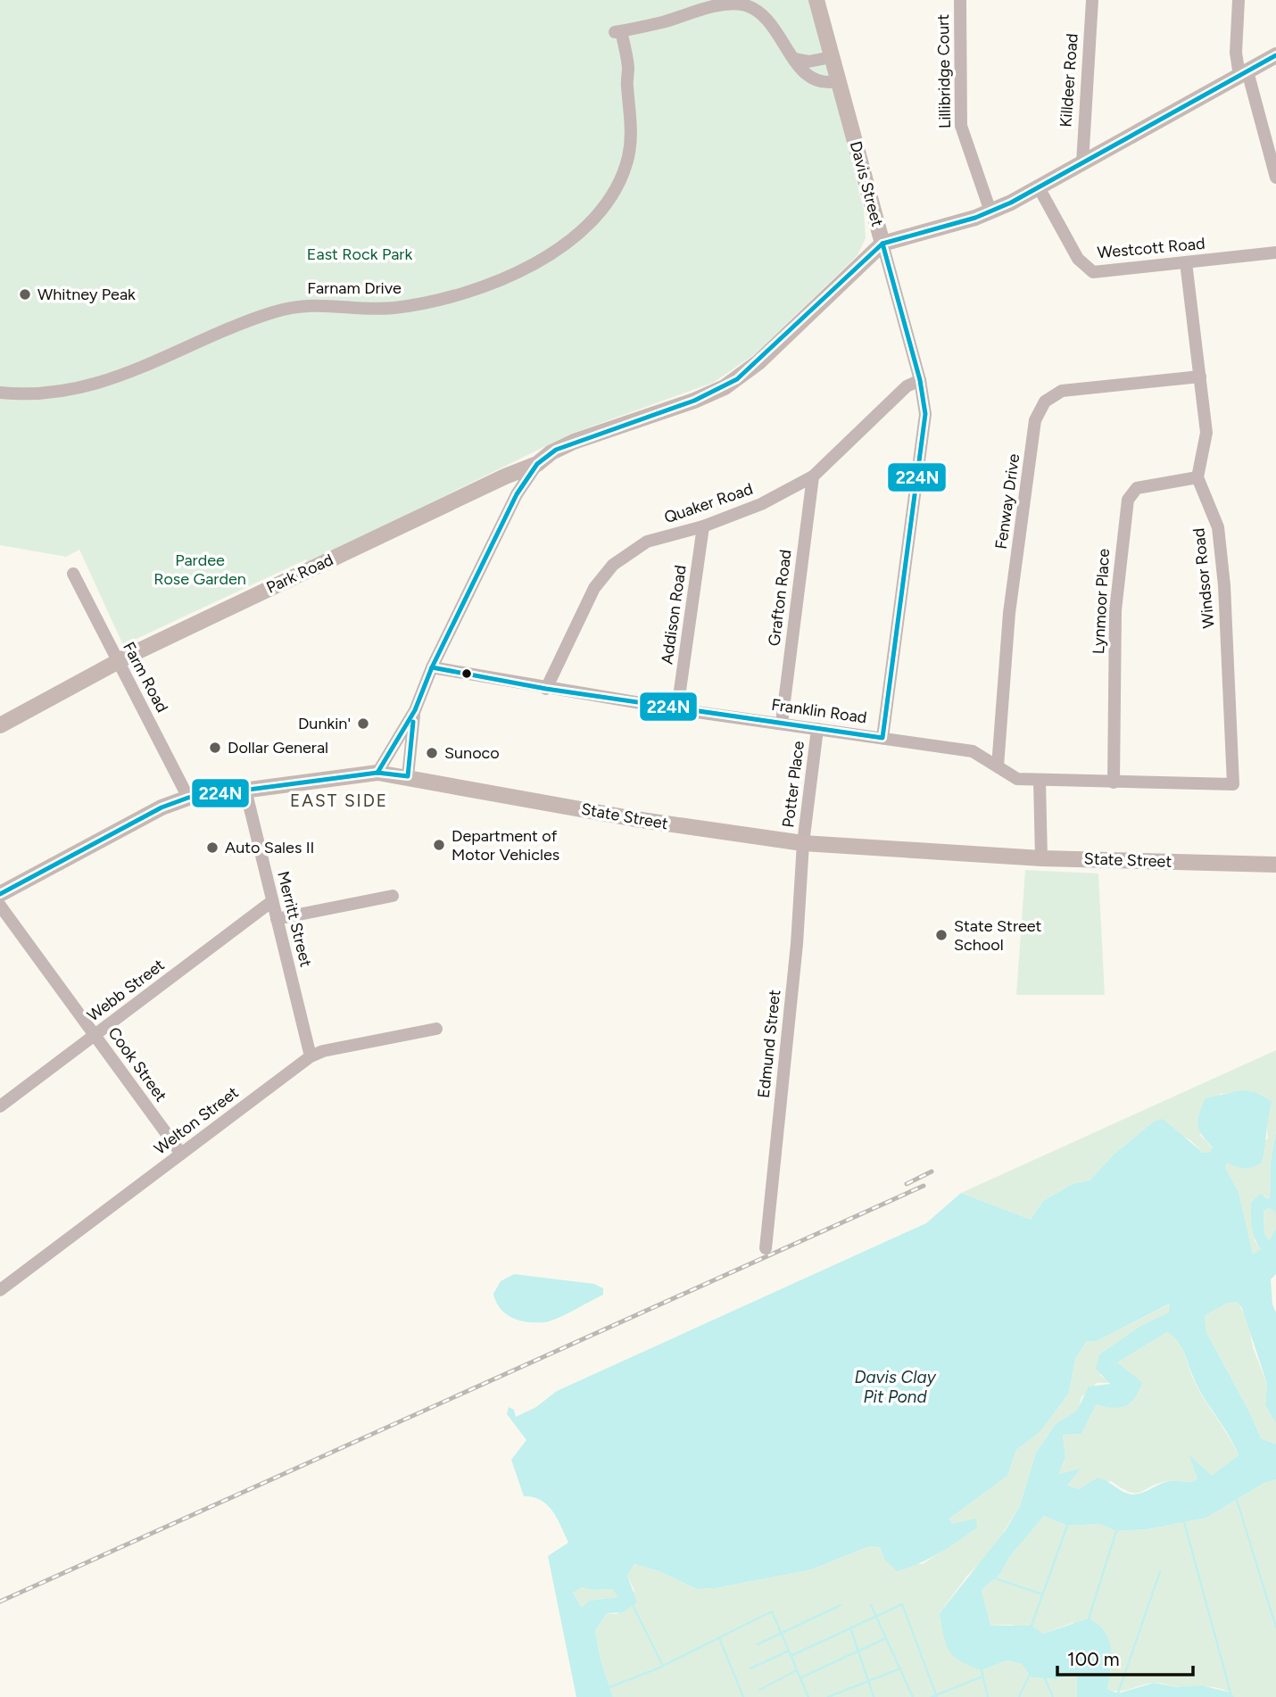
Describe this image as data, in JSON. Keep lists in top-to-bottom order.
{
  "streets": {
    "main road": ["Davis Street", "Park Road", "State Street"],
    "street": [
      "Lillibridge Court",
      "Killdeer Road",
      "Westcott Road",
      "Farnam Drive",
      "Fenway Drive",
      "Quaker Road",
      "Windsor Road",
      "Grafton Road",
      "Lynmoor Place",
      "Addison Road",
      "Farm Road",
      "Franklin Road",
      "Potter Place",
      "Merritt Street",
      "Webb Street",
      "Edmund Street",
      "Cook Street",
      "Welton Street"
    ]
  },
  "crossings": [
    ["Davis Street", "Quaker Road"],
    ["Davis Street", "Park Road"],
    ["Davis Street", "Franklin Road"],
    ["Fenway Drive", "Franklin Road"],
    ["Quaker Road", "Grafton Road"],
    ["Quaker Road", "Addison Road"],
    ["Quaker Road", "Franklin Road"],
    ["Park Road", "Farm Road"],
    ["Windsor Road", "Lynmoor Place"],
    ["Windsor Road", "Franklin Road"],
    ["Grafton Road", "Franklin Road"],
    ["Lynmoor Place", "Franklin Road"],
    ["Addison Road", "Franklin Road"],
    ["Farm Road", "State Street"],
    ["Franklin Road", "Potter Place"],
    ["Potter Place", "State Street"],
    ["Potter Place", "Edmund Street"],
    ["State Street", "Merritt Street"],
    ["State Street", "Edmund Street"],
    ["Merritt Street", "Webb Street"],
    ["Merritt Street", "Welton Street"],
    ["Webb Street", "Cook Street"],
    ["Cook Street", "Welton Street"]
  ],
  "districts": ["EAST SIDE"],
  "water": ["Davis Clay Pit Pond"],
  "parks": ["East Rock Park", "Pardee Rose Garden"],
  "places": [
    "Whitney Peak",
    "Dunkin'",
    "Dollar General",
    "Sunoco",
    "Department of Motor Vehicles",
    "Auto Sales II",
    "State Street School"
  ],
  "lines": ["transit line 224N"],
  "scale_bar": "100 m"
}
